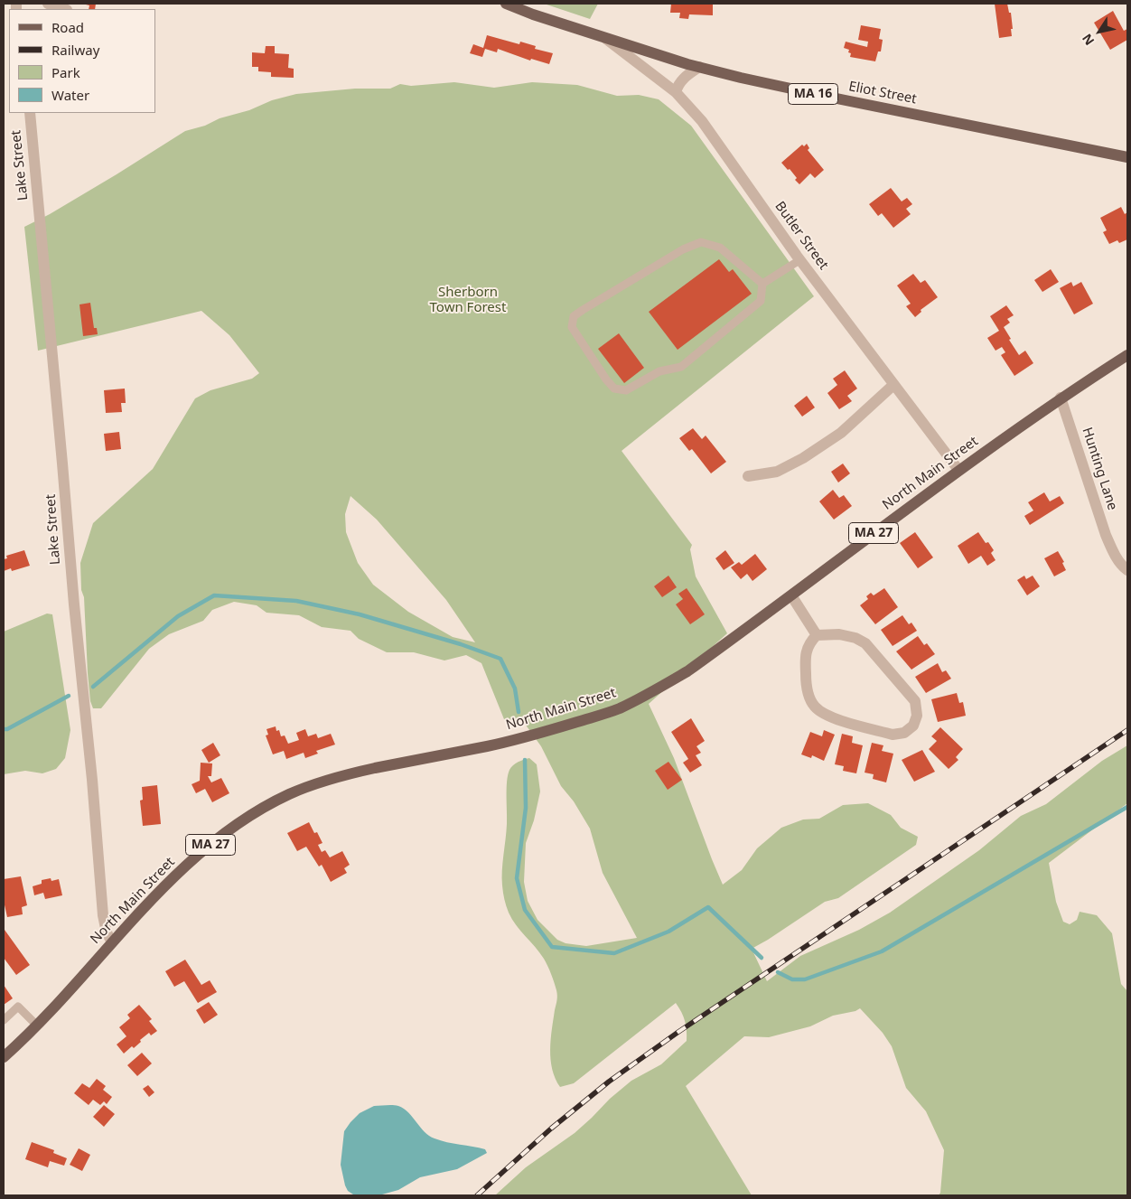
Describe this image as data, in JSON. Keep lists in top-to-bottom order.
{
  "streets": {
    "main road": [
      "Eliot Street",
      "MA 16",
      "North Main Street",
      "MA 27"
    ],
    "street": ["Lake Street", "Butler Street", "Hunting Lane"]
  },
  "crossings": [
    ["Eliot Street", "Butler Street"],
    ["Lake Street", "North Main Street"],
    ["Butler Street", "North Main Street"],
    ["Hunting Lane", "North Main Street"]
  ],
  "parks": ["Sherborn Town Forest"],
  "legend": [
    "Road",
    "Railway",
    "Park",
    "Water"
  ],
  "north": "bottom left"
}
